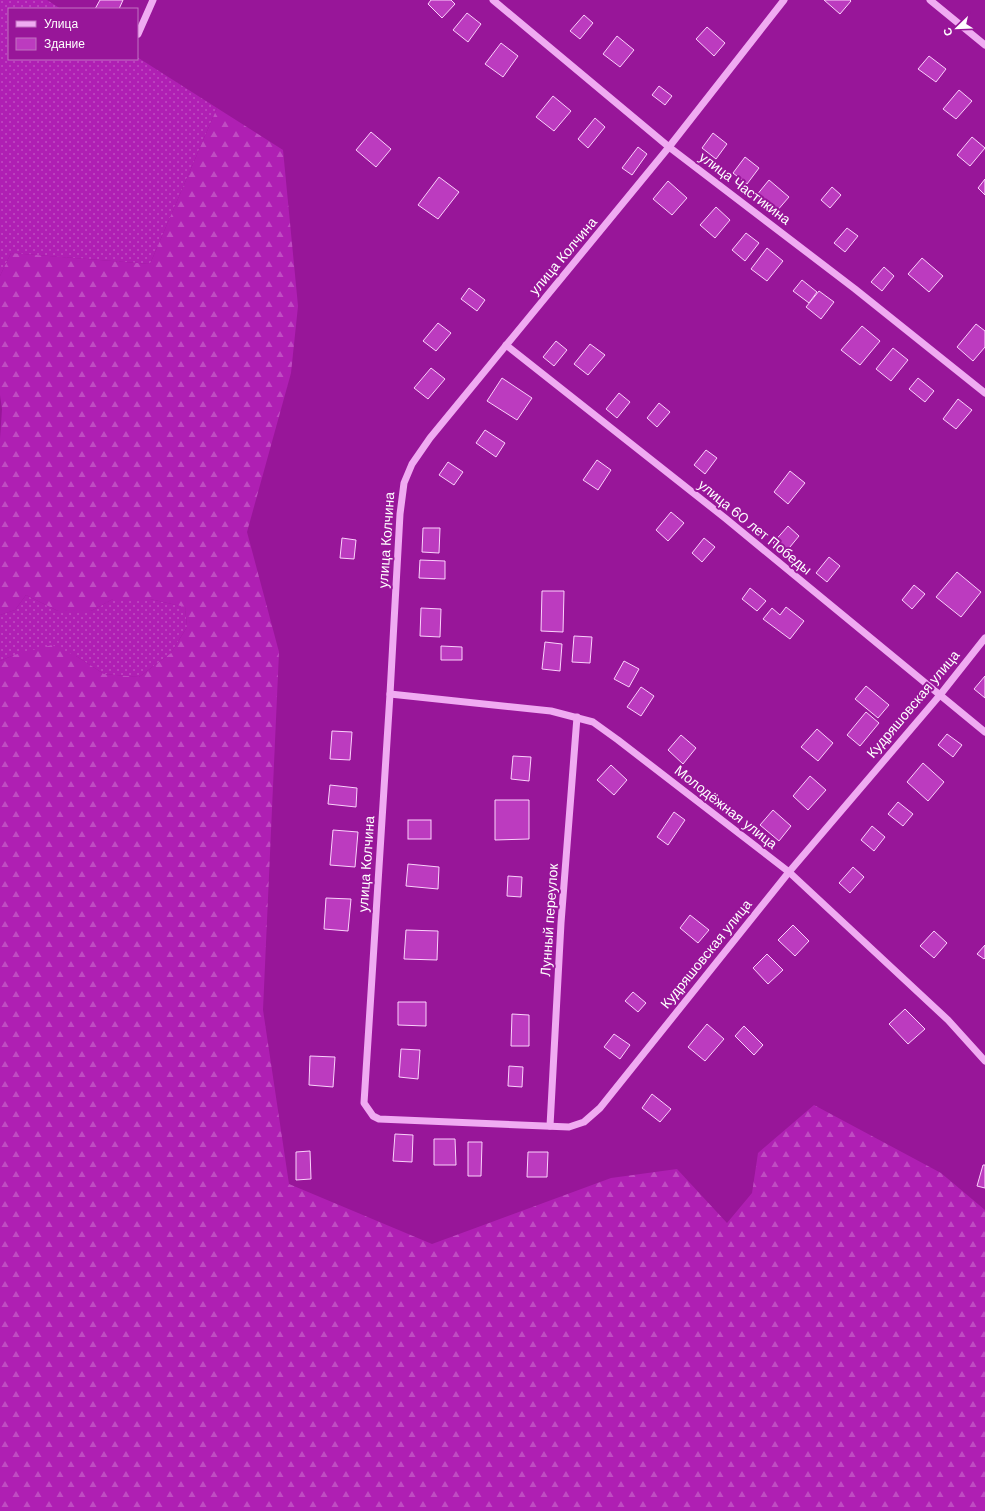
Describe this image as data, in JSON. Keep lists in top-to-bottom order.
{
  "streets": {
    "street": [
      "улица Частикина",
      "улица Колчина",
      "улица 60 лет Победы",
      "Кудряшовская улица",
      "Молодёжная улица",
      "Лунный переулок"
    ]
  },
  "crossings": [
    ["улица Частикина", "улица Колчина"],
    ["улица Колчина", "улица 60 лет Победы"],
    ["улица Колчина", "Кудряшовская улица"],
    ["улица Колчина", "Молодёжная улица"],
    ["улица 60 лет Победы", "Кудряшовская улица"],
    ["Кудряшовская улица", "Молодёжная улица"],
    ["Кудряшовская улица", "Лунный переулок"],
    ["Молодёжная улица", "Лунный переулок"]
  ],
  "legend": ["Улица", "Здание"],
  "north": "bottom left"
}
